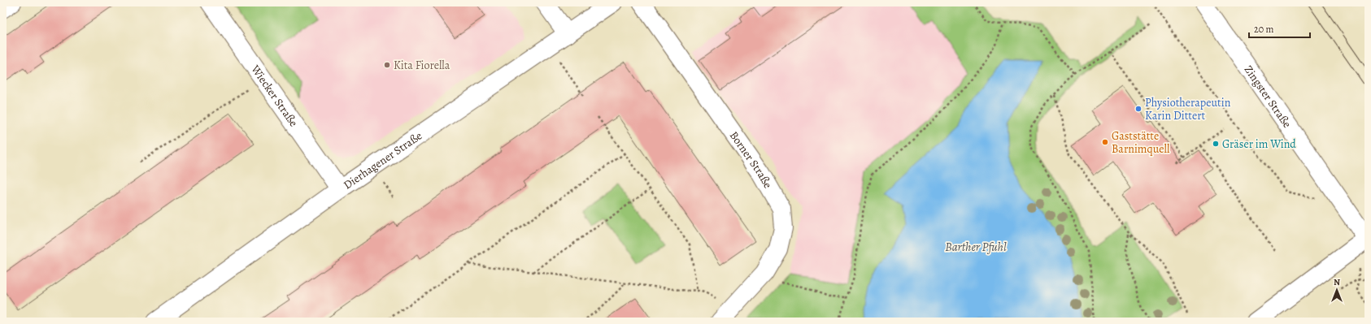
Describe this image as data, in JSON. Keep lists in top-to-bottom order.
{
  "streets": {
    "street": [
      "Wiecker Straße",
      "Zingster Straße",
      "Dierhagener Straße",
      "Borner Straße"
    ]
  },
  "crossings": [
    ["Wiecker Straße", "Dierhagener Straße"]
  ],
  "water": ["Barther Pfuhl"],
  "places": [
    "Kita Fiorella",
    "Physiotherapeutin Karin Dittert",
    "Gaststätte Barnimquell",
    "Gräser im Wind"
  ],
  "scale_bar": "20 m",
  "north": "top"
}
